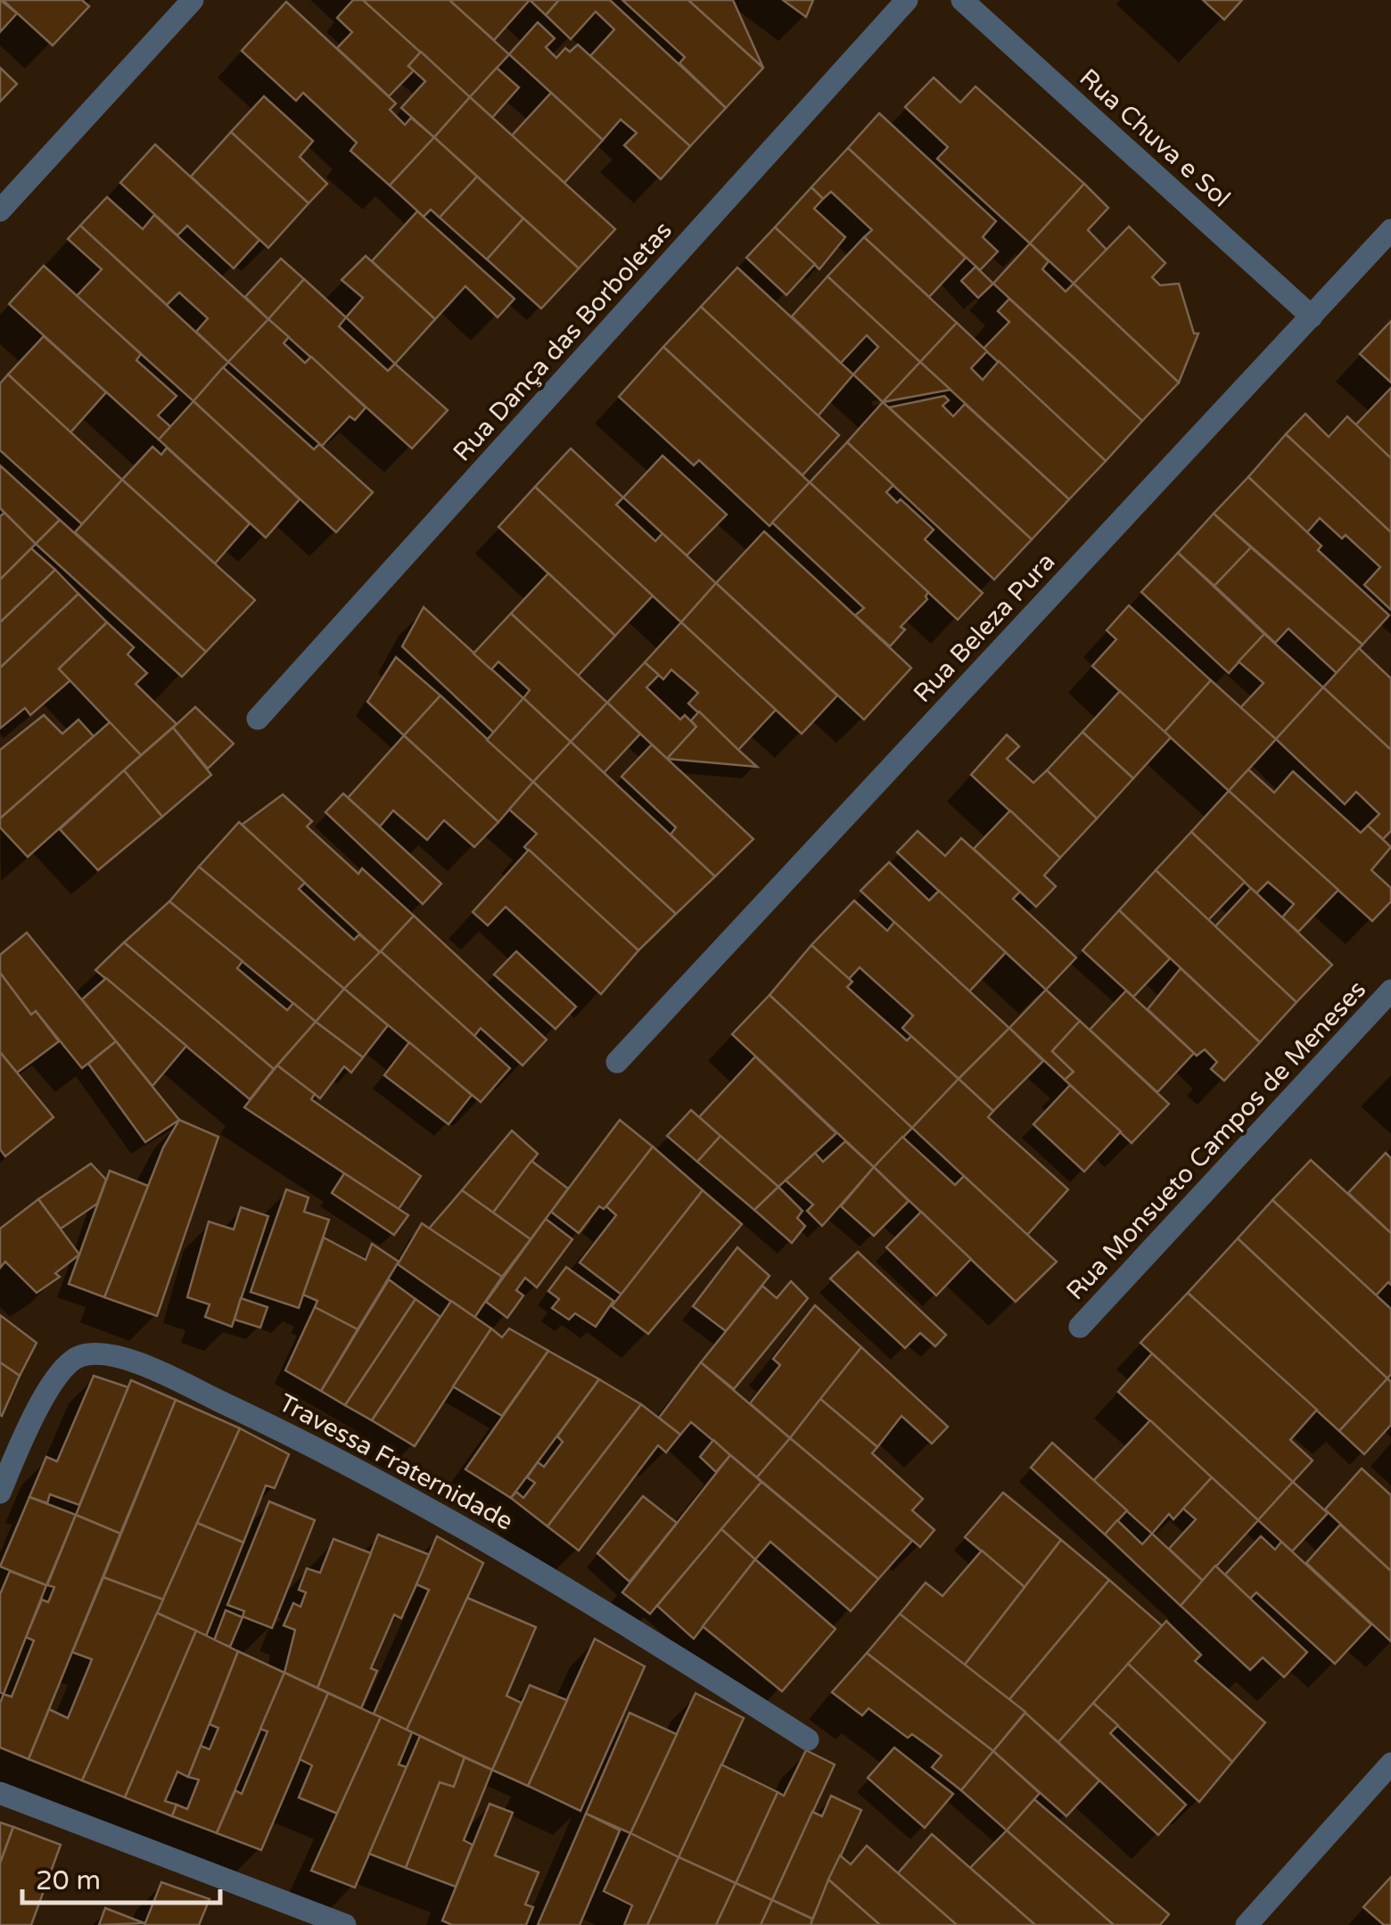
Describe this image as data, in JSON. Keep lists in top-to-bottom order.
{
  "streets": {
    "street": [
      "Rua Chuva e Sol",
      "Rua Dança das Borboletas",
      "Rua Beleza Pura",
      "Rua Monsueto Campos de Meneses",
      "Travessa Fraternidade"
    ]
  },
  "crossings": [
    ["Rua Chuva e Sol", "Rua Beleza Pura"]
  ],
  "scale_bar": "20 m"
}
